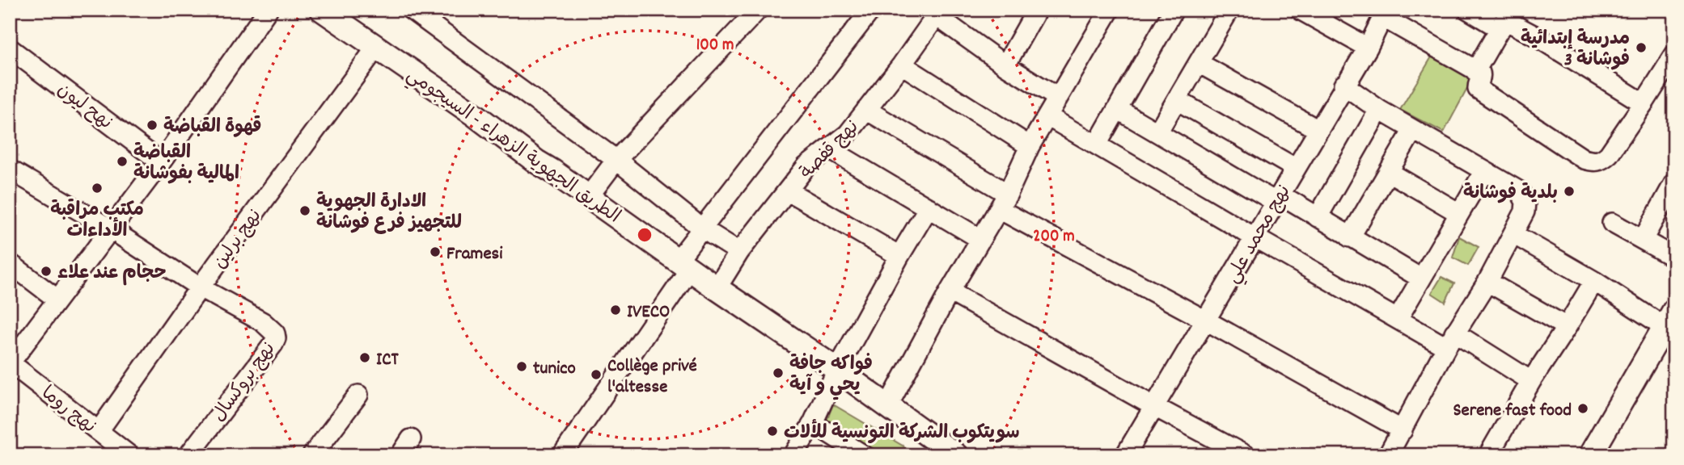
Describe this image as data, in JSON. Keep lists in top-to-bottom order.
{
  "streets": {
    "main road": ["الطريق الجهوية الزهراء - السيجومي"],
    "street": [
      "نهح ليون",
      "نهج قفصة",
      "نهج محمد علي",
      "نهج برلين",
      "نهج بروكسال",
      "نهج روما"
    ]
  },
  "crossings": [
    ["الطريق الجهوية الزهراء - السيجومي", "نهج قفصة"],
    ["الطريق الجهوية الزهراء - السيجومي", "نهج برلين"],
    ["نهج برلين", "نهج بروكسال"],
    ["نهج برلين", "نهج روما"]
  ],
  "places": [
    "مدرسة إبتدائية فوشانة 3",
    "قهوة القباضة",
    "القباضة المالية بفوشانة",
    "مكتب مراقبة الأداءات",
    "بلدية فوشانة",
    "الادارة الجهوية للتجهيز فرع فوشانة",
    "Framesi",
    "حجام عند علاء",
    "IVECO",
    "ICT",
    "tunico",
    "فواكه جافة يحي و آية",
    "Collège privé l'altesse",
    "Serene fast food",
    "سويتكوب الشركة التونسية للألات"
  ],
  "rings": ["100 m", "200 m"]
}
